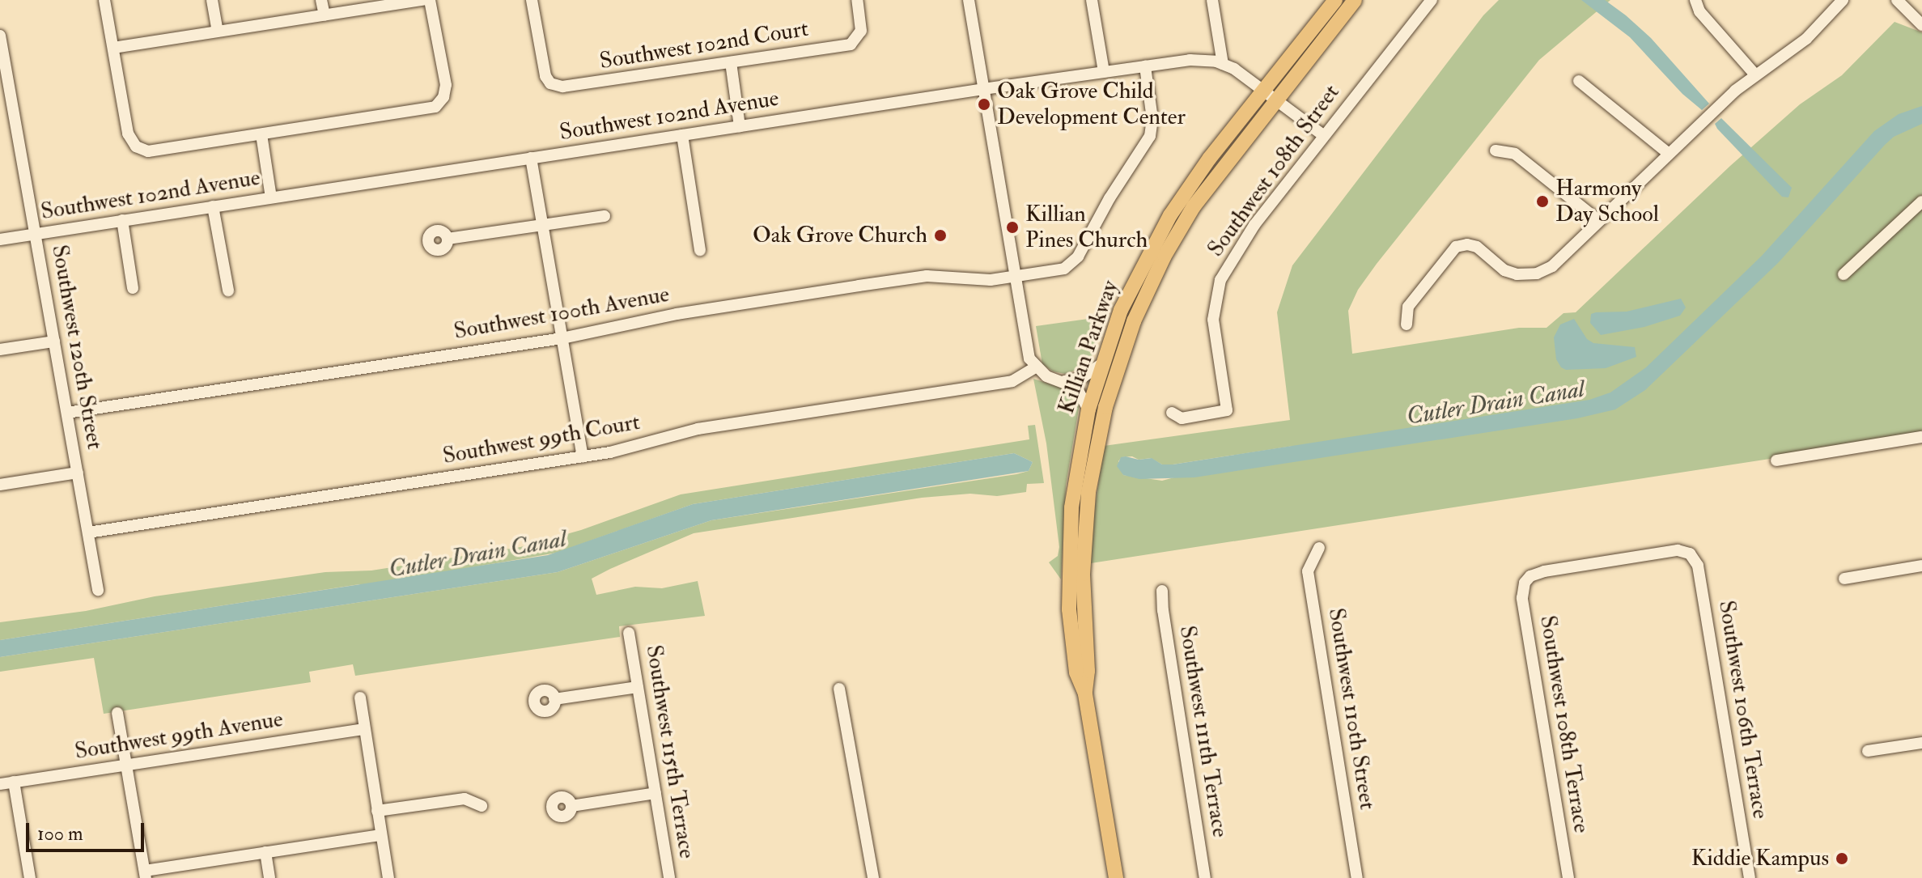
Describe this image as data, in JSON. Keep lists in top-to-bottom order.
{
  "streets": {
    "main road": ["Killian Parkway"],
    "street": [
      "Southwest 102nd Court",
      "Southwest 102nd Avenue",
      "Southwest 108th Street",
      "Southwest 100th Avenue",
      "Southwest 120th Street",
      "Southwest 99th Court",
      "Southwest 110th Street",
      "Southwest 106th Terrace",
      "Southwest 108th Terrace",
      "Southwest 111th Terrace",
      "Southwest 99th Avenue",
      "Southwest 115th Terrace"
    ]
  },
  "crossings": [
    ["Southwest 102nd Avenue", "Southwest 108th Street"],
    ["Southwest 102nd Avenue", "Southwest 100th Avenue"],
    ["Southwest 102nd Avenue", "Southwest 120th Street"],
    ["Southwest 102nd Avenue", "Killian Parkway"],
    ["Southwest 100th Avenue", "Southwest 120th Street"],
    ["Southwest 120th Street", "Southwest 99th Court"],
    ["Southwest 106th Terrace", "Southwest 108th Terrace"]
  ],
  "water": ["Cutler Drain Canal"],
  "places": [
    "Oak Grove Child Development Center",
    "Harmony Day School",
    "Killian Pines Church",
    "Oak Grove Church",
    "Kiddie Kampus"
  ],
  "scale_bar": "100 m"
}
